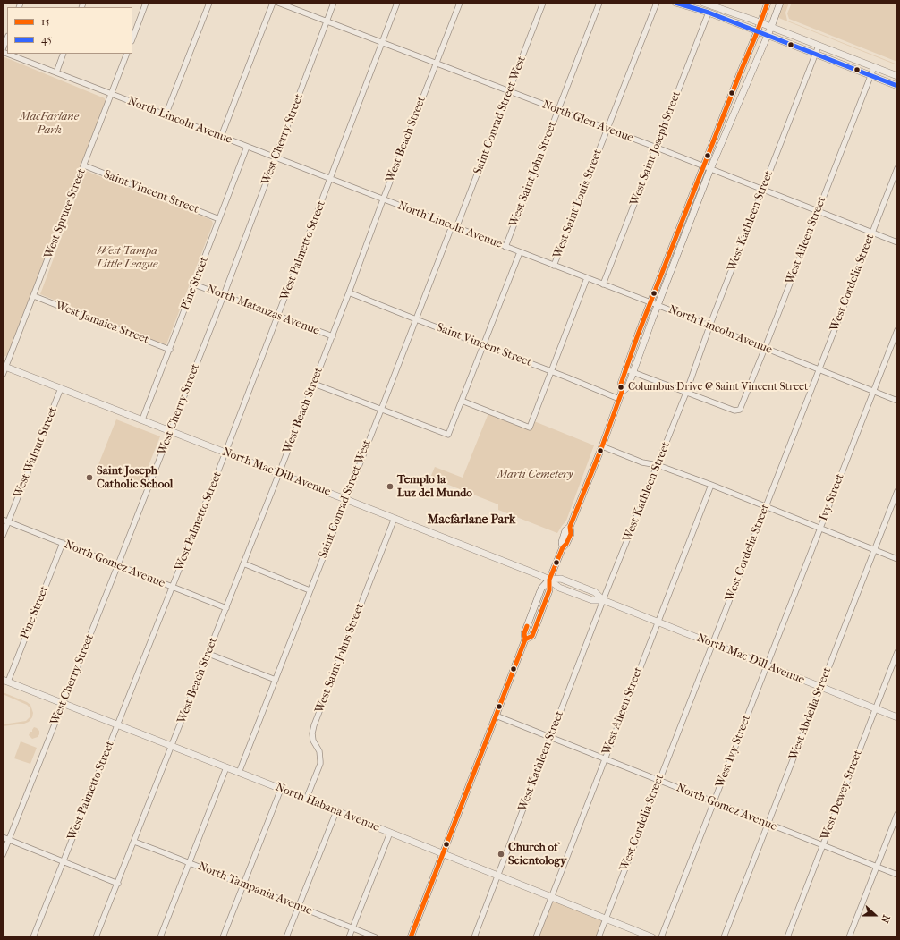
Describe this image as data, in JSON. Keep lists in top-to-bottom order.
{
  "streets": {
    "street": [
      "Saint Conrad Street West",
      "North Lincoln Avenue",
      "North Glen Avenue",
      "West Cherry Street",
      "West Beach Street",
      "West Saint Joseph Street",
      "West Saint John Street",
      "Saint Vincent Street",
      "West Saint Louis Street",
      "West Spruce Street",
      "West Kathleen Street",
      "West Aileen Street",
      "West Palmetto Street",
      "West Cordelia Street",
      "Pine Street",
      "North Matanzas Avenue",
      "West Jamaica Street",
      "West Walnut Street",
      "North Mac Dill Avenue",
      "Ivy Street",
      "North Gomez Avenue",
      "West Saint Johns Street",
      "West Abdella Street",
      "West Ivy Street",
      "West Dewey Street",
      "North Habana Avenue",
      "North Tampania Avenue"
    ]
  },
  "crossings": [
    ["Saint Conrad Street West", "North Lincoln Avenue"],
    ["Saint Conrad Street West", "North Glen Avenue"],
    ["Saint Conrad Street West", "Saint Vincent Street"],
    ["Saint Conrad Street West", "North Mac Dill Avenue"],
    ["Saint Conrad Street West", "North Habana Avenue"],
    ["North Lincoln Avenue", "West Cherry Street"],
    ["North Lincoln Avenue", "West Beach Street"],
    ["North Lincoln Avenue", "West Saint Joseph Street"],
    ["North Lincoln Avenue", "West Saint John Street"],
    ["North Lincoln Avenue", "West Saint Louis Street"],
    ["North Lincoln Avenue", "West Spruce Street"],
    ["North Lincoln Avenue", "West Kathleen Street"],
    ["North Lincoln Avenue", "West Aileen Street"],
    ["North Lincoln Avenue", "West Palmetto Street"],
    ["North Lincoln Avenue", "West Cordelia Street"],
    ["North Lincoln Avenue", "Pine Street"],
    ["North Lincoln Avenue", "Ivy Street"],
    ["North Glen Avenue", "West Cherry Street"],
    ["North Glen Avenue", "West Beach Street"],
    ["North Glen Avenue", "West Saint Joseph Street"],
    ["North Glen Avenue", "West Saint John Street"],
    ["North Glen Avenue", "West Saint Louis Street"],
    ["North Glen Avenue", "West Kathleen Street"],
    ["North Glen Avenue", "West Aileen Street"],
    ["North Glen Avenue", "West Palmetto Street"],
    ["North Glen Avenue", "West Cordelia Street"],
    ["West Cherry Street", "North Matanzas Avenue"],
    ["West Cherry Street", "North Mac Dill Avenue"],
    ["West Cherry Street", "North Gomez Avenue"],
    ["West Cherry Street", "North Habana Avenue"],
    ["West Beach Street", "Saint Vincent Street"],
    ["West Beach Street", "North Matanzas Avenue"],
    ["West Beach Street", "North Mac Dill Avenue"],
    ["West Beach Street", "North Gomez Avenue"],
    ["West Beach Street", "North Habana Avenue"],
    ["West Beach Street", "North Tampania Avenue"],
    ["Saint Vincent Street", "West Spruce Street"],
    ["Saint Vincent Street", "Pine Street"],
    ["West Spruce Street", "West Jamaica Street"],
    ["West Spruce Street", "North Mac Dill Avenue"],
    ["West Kathleen Street", "West Aileen Street"],
    ["West Kathleen Street", "North Mac Dill Avenue"],
    ["West Kathleen Street", "North Gomez Avenue"],
    ["West Kathleen Street", "North Habana Avenue"],
    ["West Aileen Street", "North Mac Dill Avenue"],
    ["West Aileen Street", "North Gomez Avenue"],
    ["West Aileen Street", "North Habana Avenue"],
    ["West Palmetto Street", "North Matanzas Avenue"],
    ["West Palmetto Street", "North Mac Dill Avenue"],
    ["West Palmetto Street", "North Gomez Avenue"],
    ["West Palmetto Street", "North Habana Avenue"],
    ["West Cordelia Street", "North Mac Dill Avenue"],
    ["West Cordelia Street", "North Gomez Avenue"],
    ["West Cordelia Street", "North Habana Avenue"],
    ["Pine Street", "North Matanzas Avenue"],
    ["Pine Street", "West Jamaica Street"],
    ["Pine Street", "North Mac Dill Avenue"],
    ["Pine Street", "North Gomez Avenue"],
    ["Pine Street", "North Habana Avenue"],
    ["West Walnut Street", "North Mac Dill Avenue"],
    ["West Walnut Street", "North Gomez Avenue"],
    ["North Mac Dill Avenue", "Ivy Street"],
    ["North Mac Dill Avenue", "West Saint Johns Street"],
    ["North Mac Dill Avenue", "West Abdella Street"],
    ["North Mac Dill Avenue", "West Ivy Street"],
    ["North Mac Dill Avenue", "West Dewey Street"],
    ["Ivy Street", "West Ivy Street"],
    ["North Gomez Avenue", "West Abdella Street"],
    ["North Gomez Avenue", "West Ivy Street"],
    ["North Gomez Avenue", "West Dewey Street"],
    ["West Saint Johns Street", "North Habana Avenue"]
  ],
  "districts": ["Macfarlane Park"],
  "parks": ["MacFarlane Park", "West Tampa Little League", "Marti Cemetery"],
  "places": [
    "Columbus Drive @ Saint Vincent Street",
    "Saint Joseph Catholic School",
    "Templo la Luz del Mundo",
    "Church of Scientology"
  ],
  "lines": ["transit line 15", "transit line 45"],
  "legend": ["15", "45"],
  "north": "right"
}
